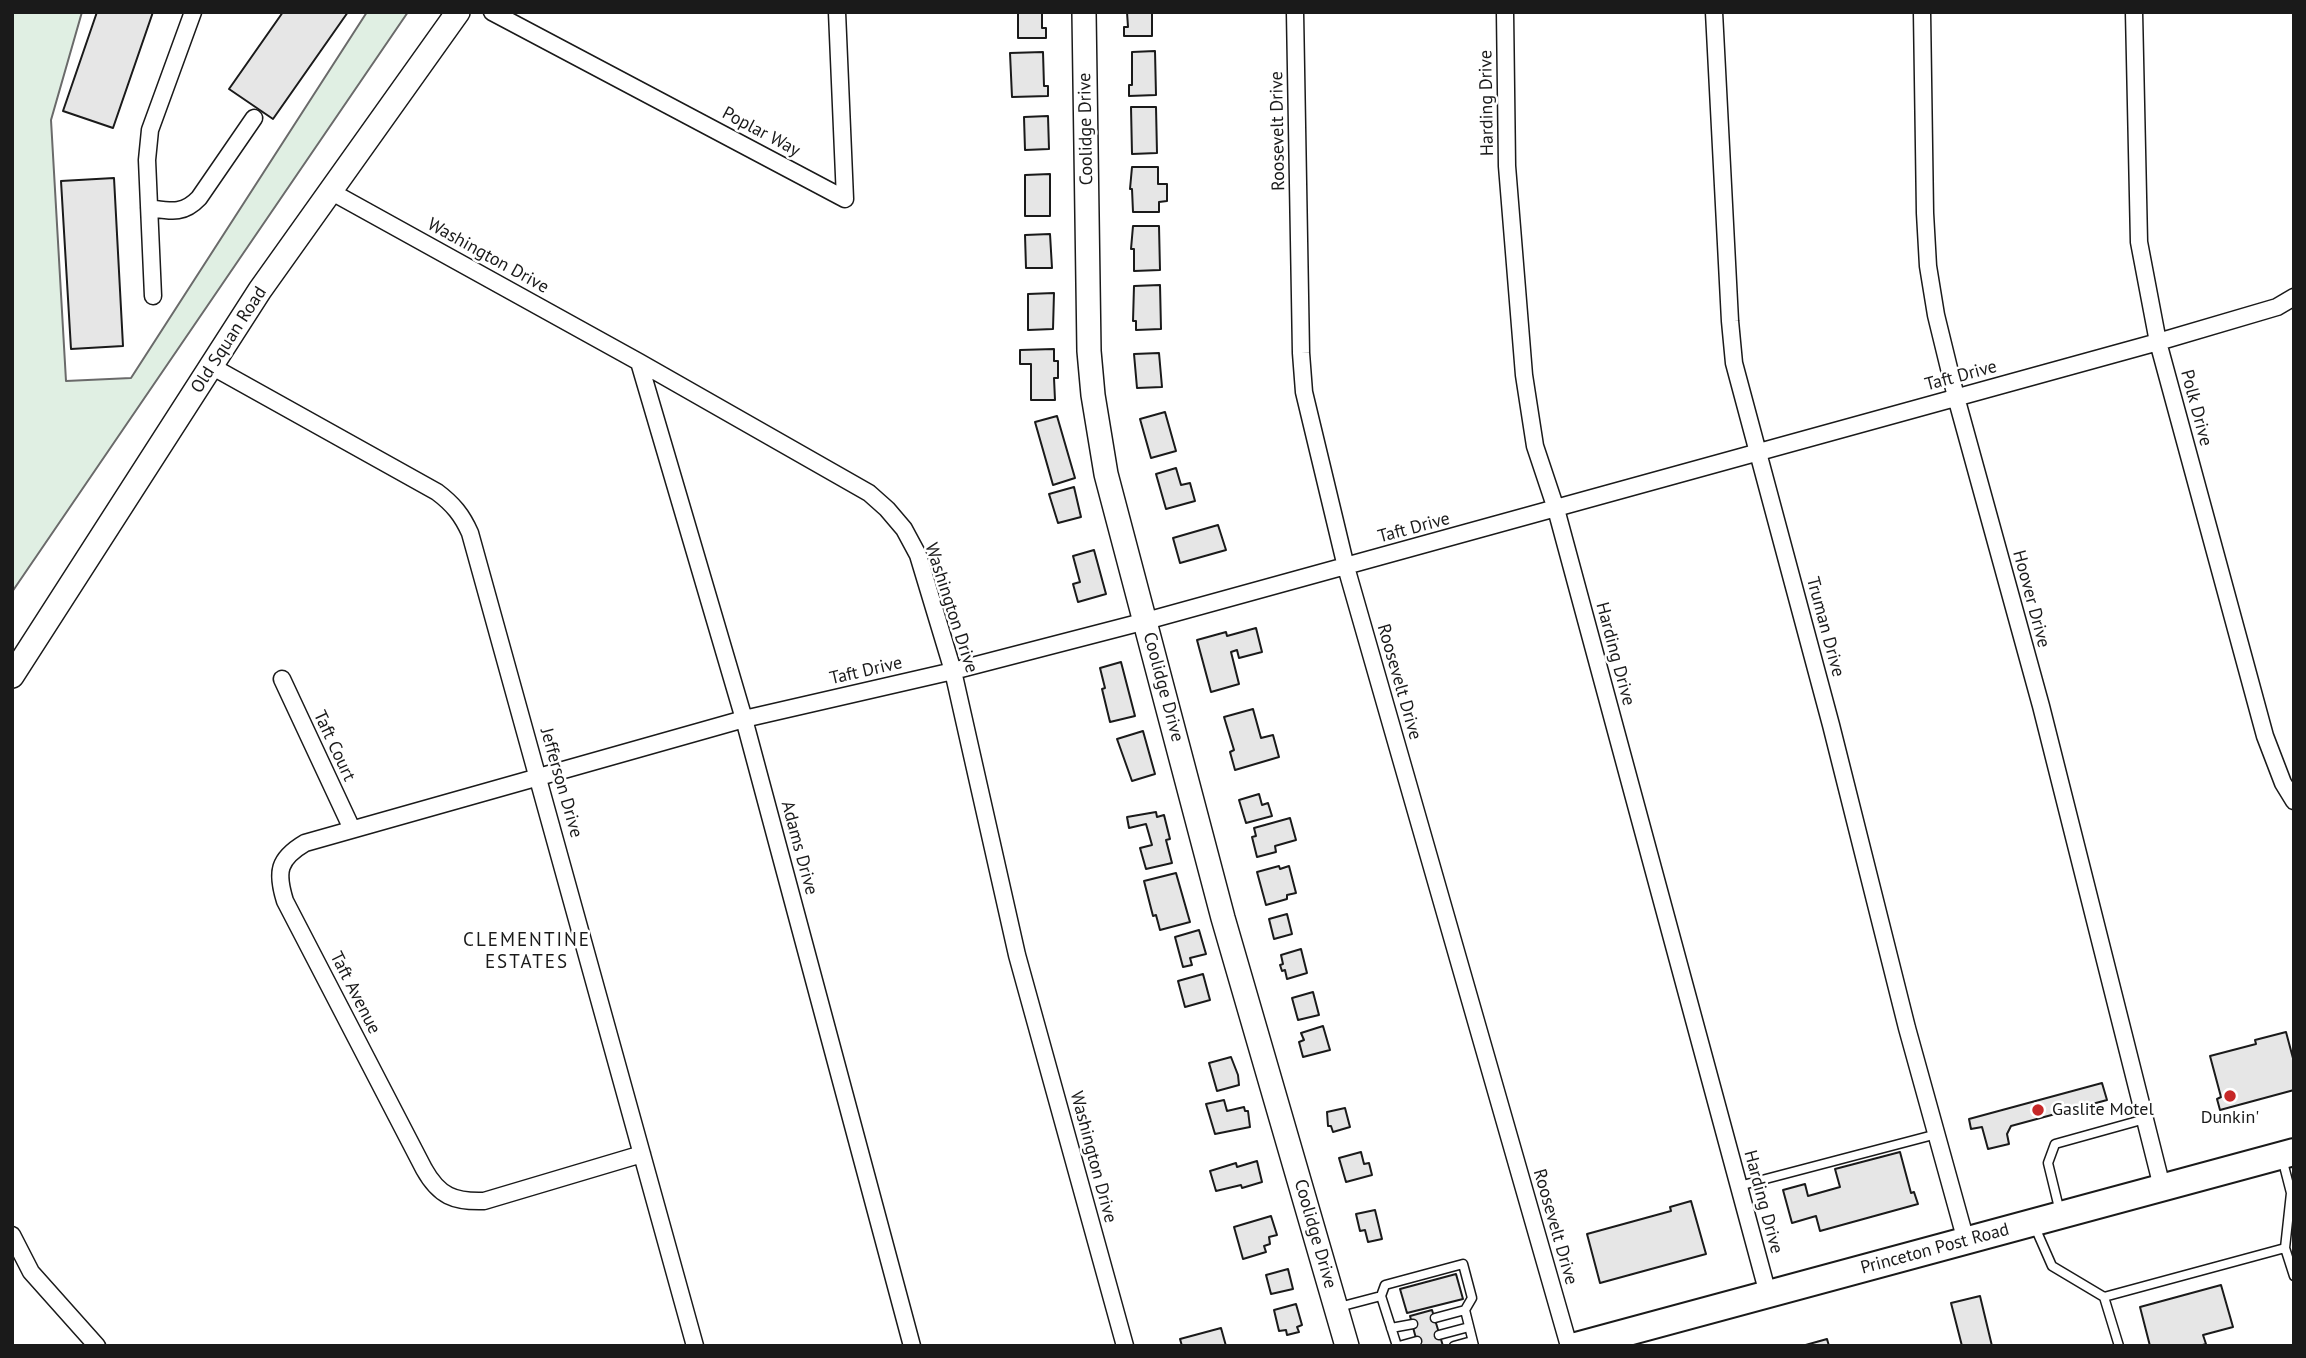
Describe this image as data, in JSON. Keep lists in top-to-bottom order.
{
  "streets": {
    "main road": ["Princeton Post Road"],
    "street": [
      "Harding Drive",
      "Coolidge Drive",
      "Roosevelt Drive",
      "Poplar Way",
      "Washington Drive",
      "Old Squan Road",
      "Taft Drive",
      "Polk Drive",
      "Hoover Drive",
      "Truman Drive",
      "Taft Court",
      "Jefferson Drive",
      "Adams Drive",
      "Taft Avenue"
    ]
  },
  "crossings": [
    ["Harding Drive", "Taft Drive"],
    ["Harding Drive", "Princeton Post Road"],
    ["Coolidge Drive", "Taft Drive"],
    ["Roosevelt Drive", "Taft Drive"],
    ["Washington Drive", "Old Squan Road"],
    ["Washington Drive", "Taft Drive"],
    ["Washington Drive", "Adams Drive"],
    ["Old Squan Road", "Jefferson Drive"],
    ["Taft Drive", "Polk Drive"],
    ["Taft Drive", "Hoover Drive"],
    ["Taft Drive", "Truman Drive"],
    ["Taft Drive", "Jefferson Drive"],
    ["Taft Drive", "Adams Drive"],
    ["Taft Drive", "Taft Avenue"],
    ["Hoover Drive", "Princeton Post Road"],
    ["Truman Drive", "Princeton Post Road"],
    ["Taft Court", "Taft Avenue"],
    ["Jefferson Drive", "Taft Avenue"]
  ],
  "districts": ["CLEMENTINE ESTATES"],
  "places": ["Dunkin'", "Gaslite Motel"]
}
